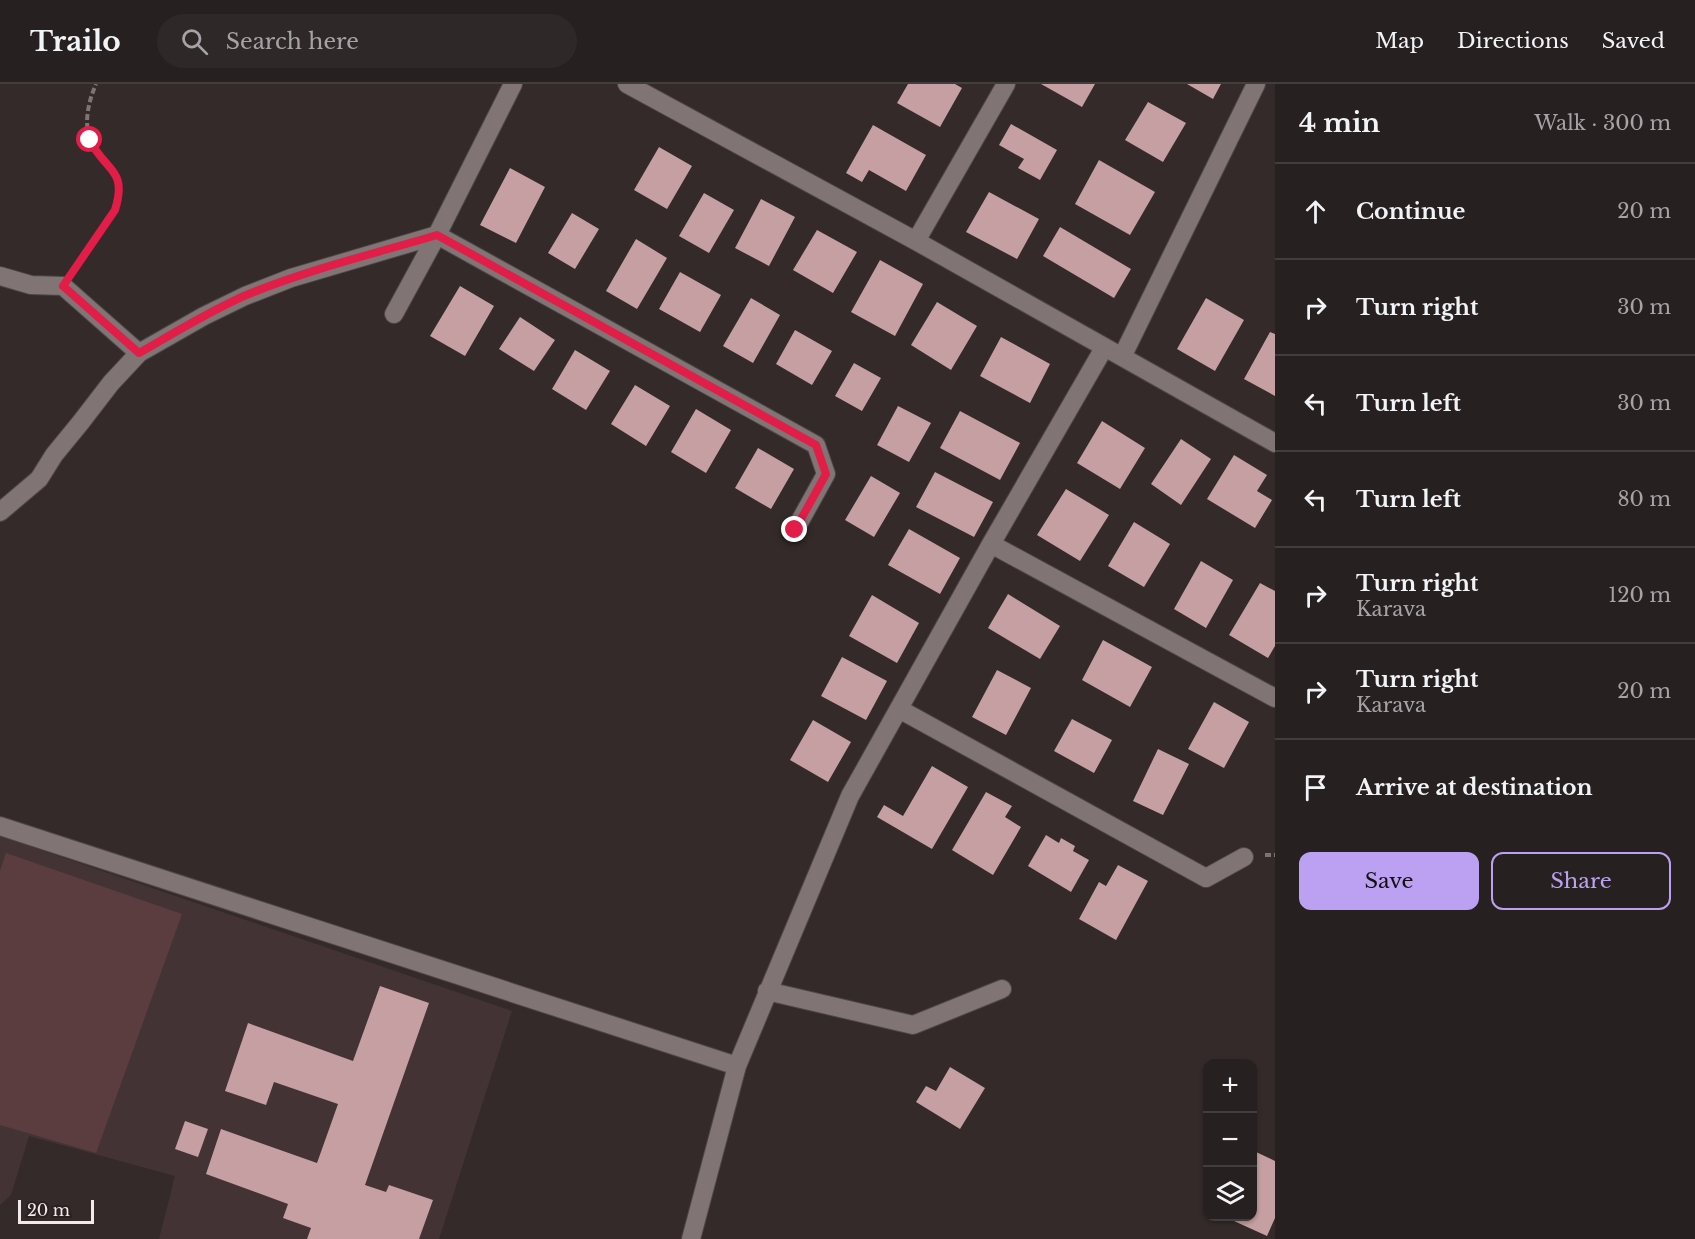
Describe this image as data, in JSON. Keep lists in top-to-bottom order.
{
  "scale_bar": "20 m",
  "page": {
    "header": "Trailo",
    "search": "Search here",
    "nav": ["Map", "Directions", "Saved"],
    "heading": ["4 min", "Walk · 300 m"],
    "list": [
      ["Continue", "20 m"],
      ["Turn right", "30 m"],
      ["Turn left", "30 m"],
      ["Turn left", "80 m"],
      ["Turn right", "Karava", "120 m"],
      ["Turn right", "Karava", "20 m"],
      "Arrive at destination"
    ],
    "buttons": ["Save", "Share"],
    "map_buttons": ["+", "−"],
    "scale": "20 m"
  }
}
